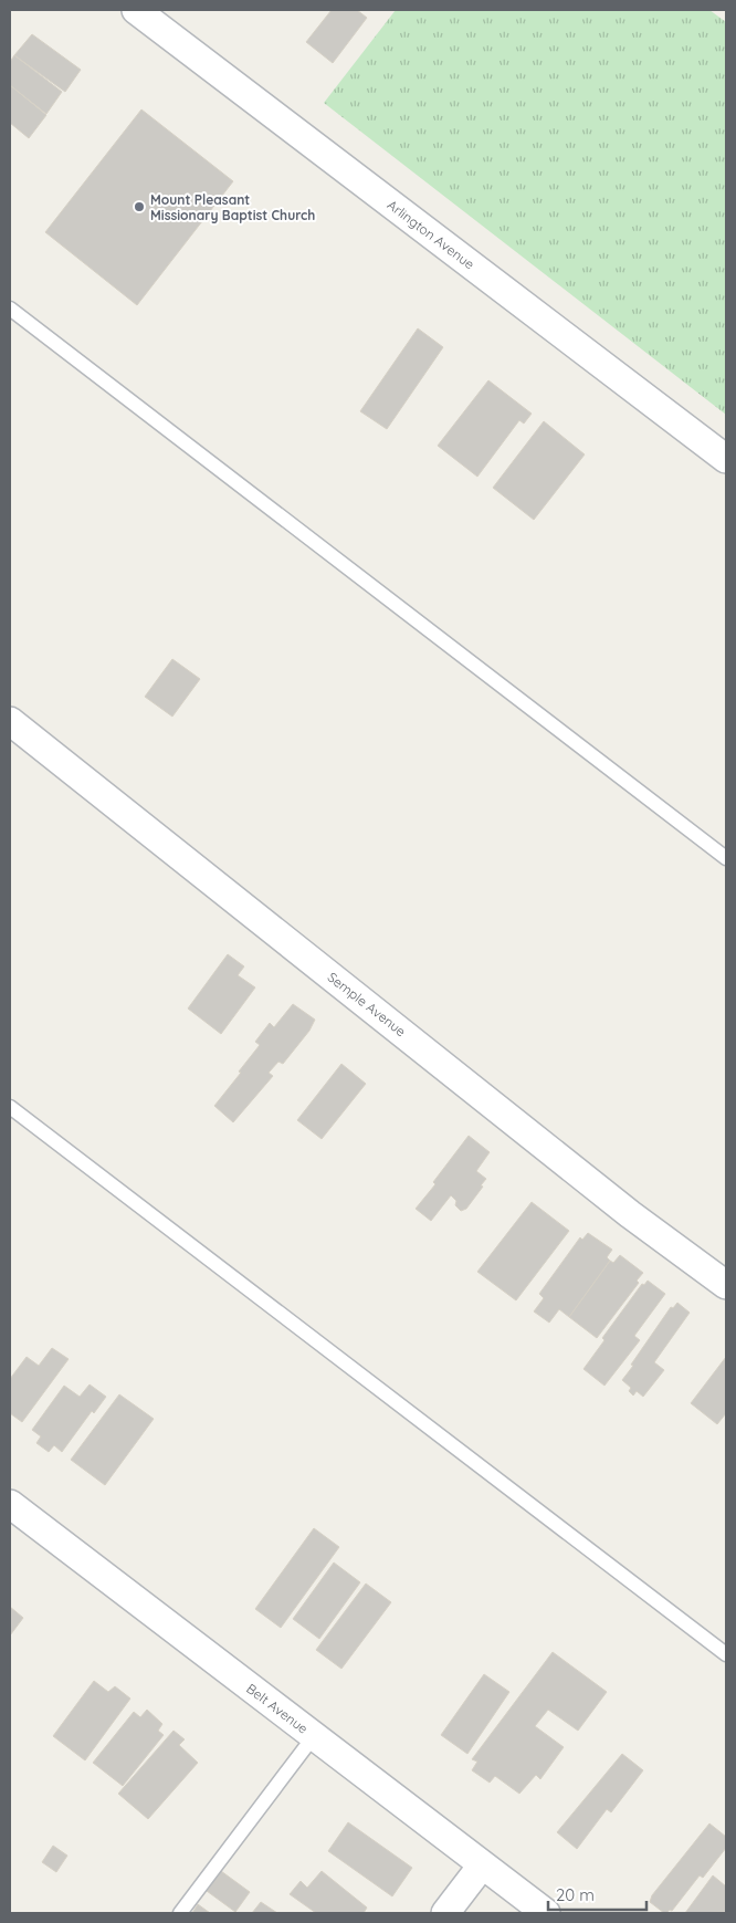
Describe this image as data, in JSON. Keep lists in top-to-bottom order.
{
  "streets": {
    "street": ["Arlington Avenue", "Semple Avenue", "Belt Avenue"]
  },
  "places": ["Mount Pleasant Missionary Baptist Church"],
  "scale_bar": "20 m"
}
